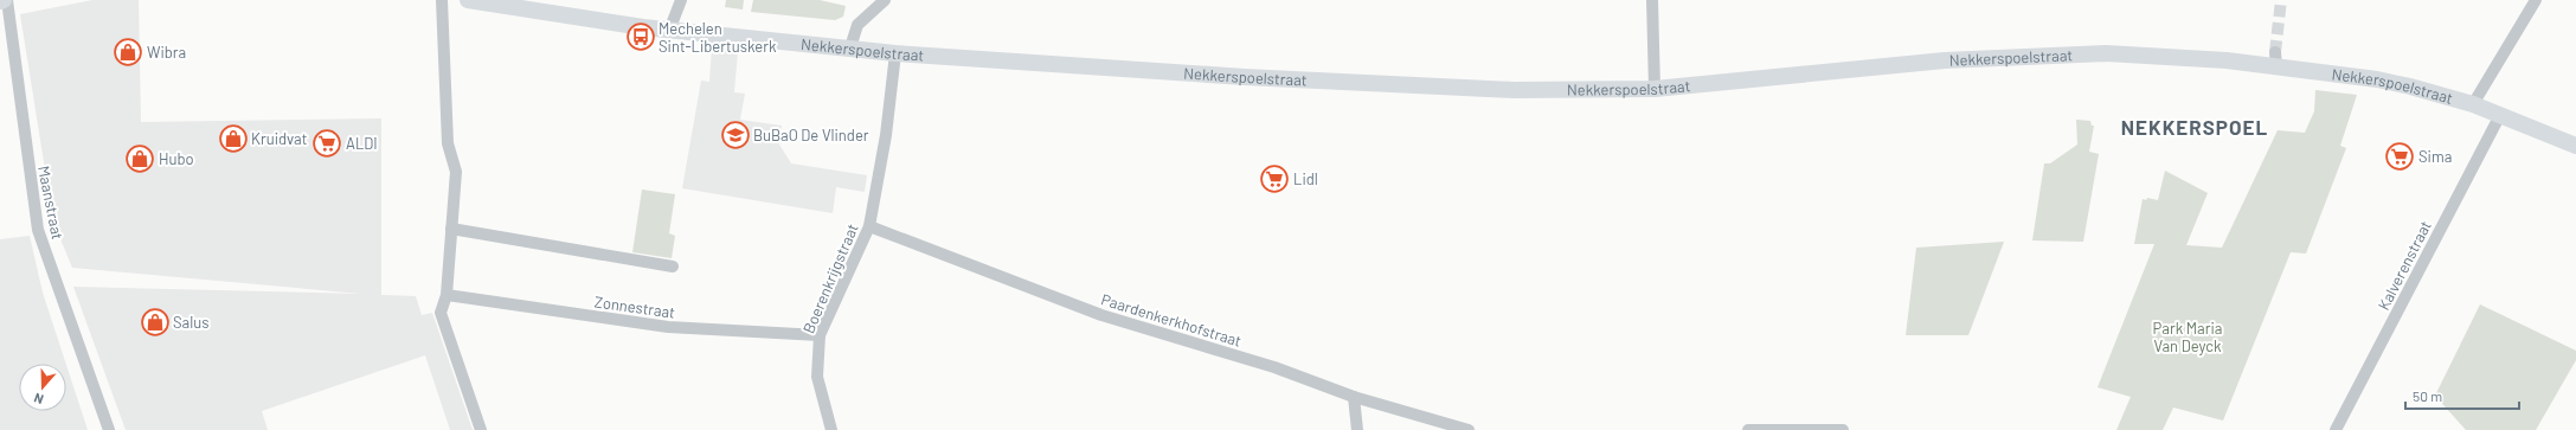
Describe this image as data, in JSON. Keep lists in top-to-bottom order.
{
  "streets": {
    "main road": ["Nekkerspoelstraat"],
    "street": [
      "Maanstraat",
      "Kalverenstraat",
      "Boerenkrijgstraat",
      "Zonnestraat",
      "Paardenkerkhofstraat"
    ]
  },
  "crossings": [
    ["Nekkerspoelstraat", "Kalverenstraat"],
    ["Nekkerspoelstraat", "Boerenkrijgstraat"],
    ["Boerenkrijgstraat", "Zonnestraat"],
    ["Boerenkrijgstraat", "Paardenkerkhofstraat"]
  ],
  "districts": ["NEKKERSPOEL"],
  "parks": ["Park Maria Van Deyck"],
  "places": {
    "bus stop": ["Mechelen Sint-Libertuskerk"],
    "shop": [
      "Wibra",
      "Kruidvat",
      "Hubo",
      "Salus"
    ],
    "school or university": ["BuBaO De Vlinder"],
    "supermarket": ["ALDI", "Sima", "Lidl"]
  },
  "scale_bar": "50 m",
  "north": "bottom"
}
